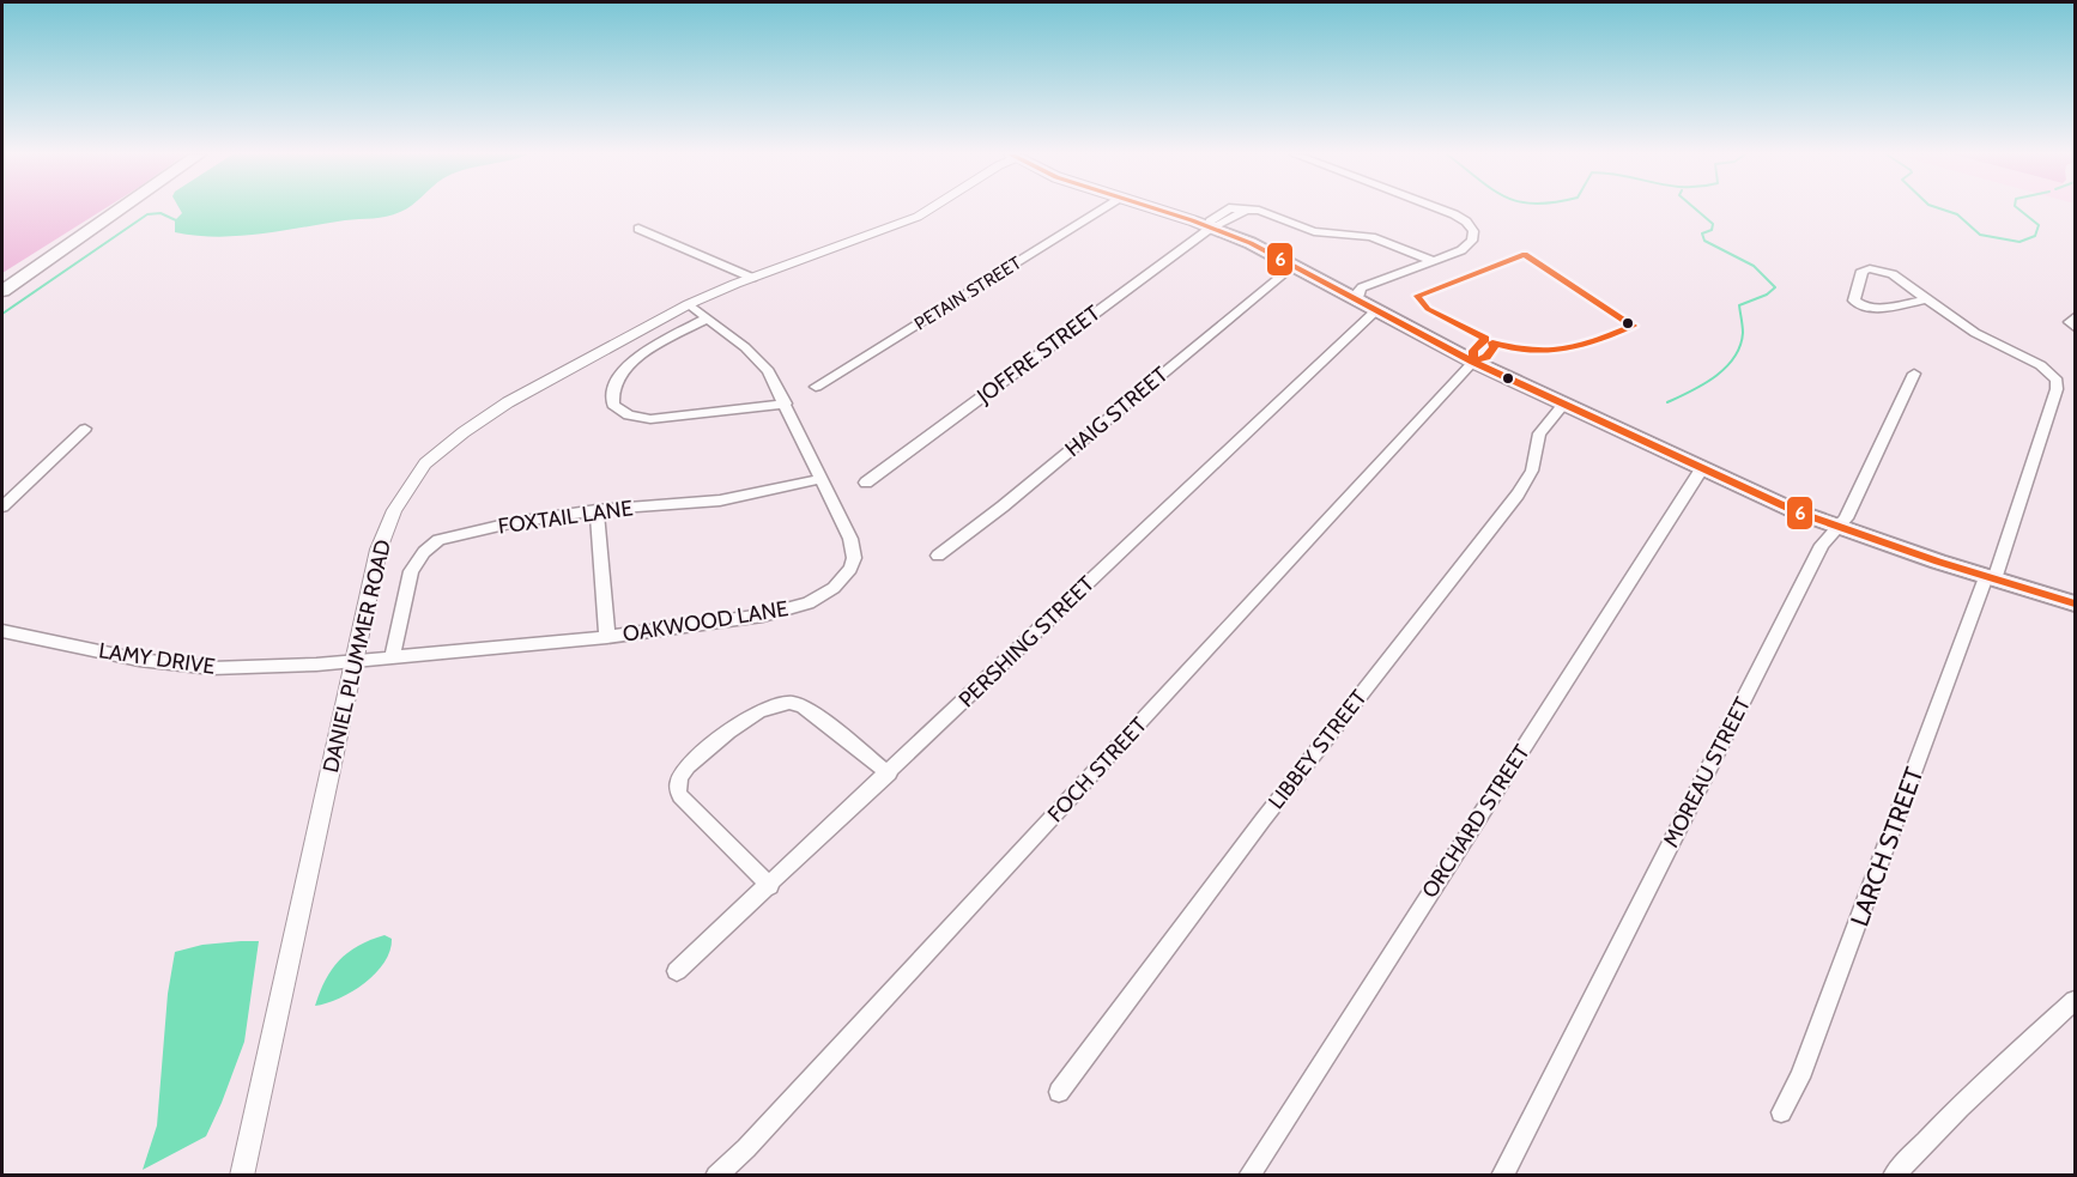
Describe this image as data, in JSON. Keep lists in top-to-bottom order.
{
  "streets": {
    "street": [
      "PETAIN STREET",
      "JOFFRE STREET",
      "HAIG STREET",
      "FOXTAIL LANE",
      "OAKWOOD LANE",
      "PERSHING STREET",
      "DANIEL PLUMMER ROAD",
      "LAMY DRIVE",
      "LIBBEY STREET",
      "FOCH STREET",
      "MOREAU STREET",
      "ORCHARD STREET",
      "LARCH STREET"
    ]
  },
  "crossings": [
    ["FOXTAIL LANE", "OAKWOOD LANE"],
    ["OAKWOOD LANE", "DANIEL PLUMMER ROAD"],
    ["OAKWOOD LANE", "LAMY DRIVE"],
    ["DANIEL PLUMMER ROAD", "LAMY DRIVE"]
  ],
  "lines": ["transit line 6"]
}
